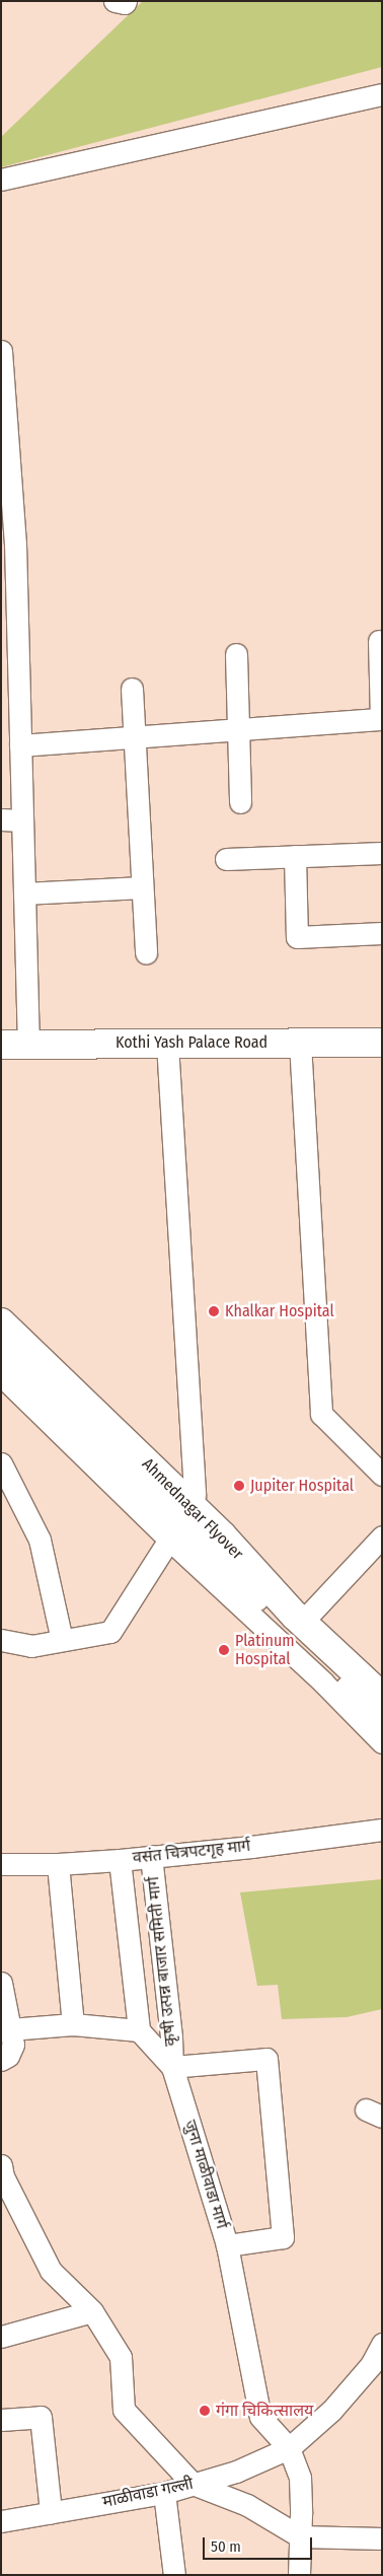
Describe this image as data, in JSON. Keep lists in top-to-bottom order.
{
  "streets": {
    "main road": ["Kothi Yash Palace Road", "Ahmednagar Flyover"],
    "street": [
      "वसंत चित्रपटगृह मार्ग",
      "कृषी उत्पन्न बाजार समिती मार्ग",
      "जुना माळीवाडा मार्ग",
      "माळीवाडा गल्ली"
    ]
  },
  "crossings": [
    ["वसंत चित्रपटगृह मार्ग", "कृषी उत्पन्न बाजार समिती मार्ग"],
    ["कृषी उत्पन्न बाजार समिती मार्ग", "जुना माळीवाडा मार्ग"],
    ["जुना माळीवाडा मार्ग", "माळीवाडा गल्ली"]
  ],
  "places": [
    "Khalkar Hospital",
    "Jupiter Hospital",
    "Platinum Hospital",
    "गंगा चिकित्सालय"
  ],
  "scale_bar": "50 m"
}
